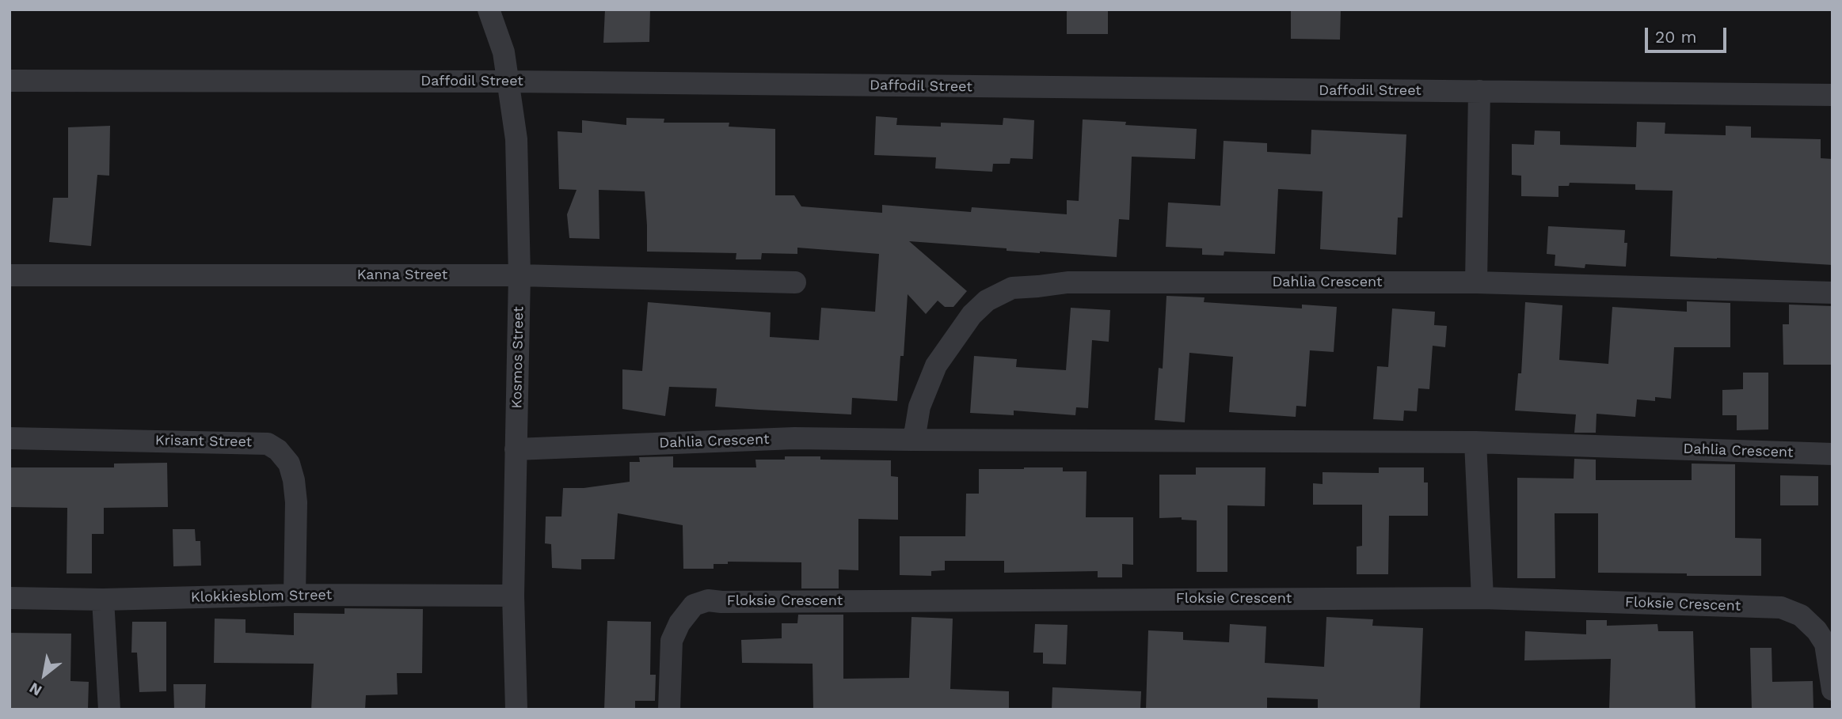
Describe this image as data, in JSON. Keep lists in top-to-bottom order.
{
  "streets": {
    "street": [
      "Daffodil Street",
      "Kanna Street",
      "Dahlia Crescent",
      "Kosmos Street",
      "Krisant Street",
      "Klokkiesblom Street",
      "Floksie Crescent"
    ]
  },
  "crossings": [
    ["Daffodil Street", "Kosmos Street"],
    ["Kanna Street", "Kosmos Street"],
    ["Dahlia Crescent", "Kosmos Street"],
    ["Kosmos Street", "Klokkiesblom Street"],
    ["Krisant Street", "Klokkiesblom Street"]
  ],
  "scale_bar": "20 m",
  "north": "bottom left"
}
